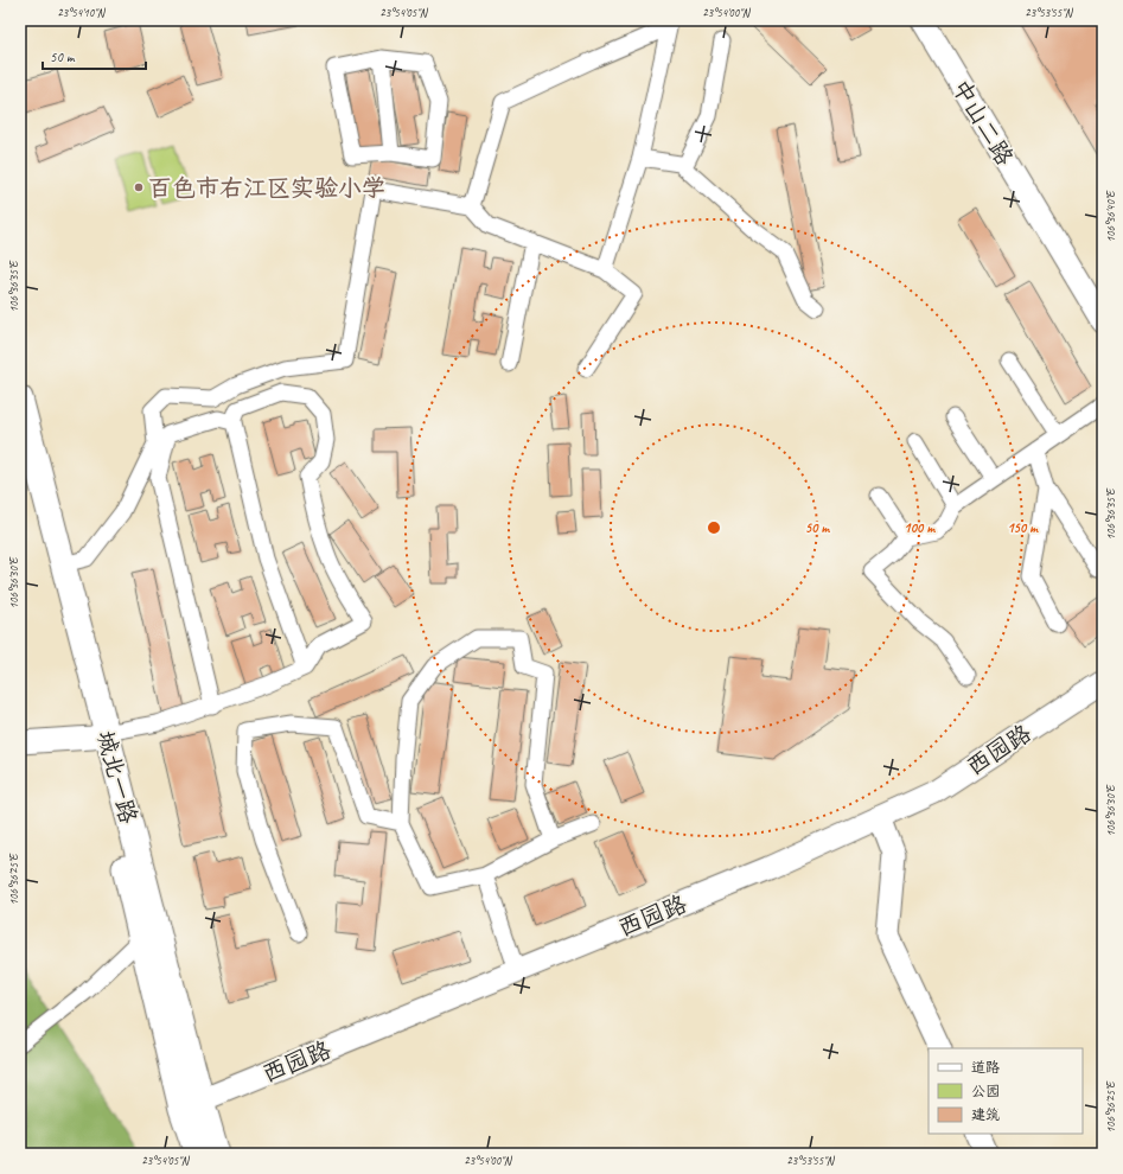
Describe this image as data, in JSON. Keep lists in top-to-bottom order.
{
  "streets": {
    "main road": ["城北一路"],
    "street": ["中山二路", "西园路"]
  },
  "crossings": [
    ["西园路", "城北一路"]
  ],
  "places": ["百色市右江区实验小学"],
  "legend": ["道路", "公园", "建筑"],
  "scale_bar": "50 m",
  "coordinates": [
    "23°54'10\"N",
    "23°54'05\"N",
    "23°54'00\"N",
    "23°53'55\"N",
    "106°36'40\"E",
    "106°36'35\"E",
    "106°36'30\"E",
    "106°36'25\"E"
  ],
  "rings": ["50 m", "100 m", "150 m"]
}
